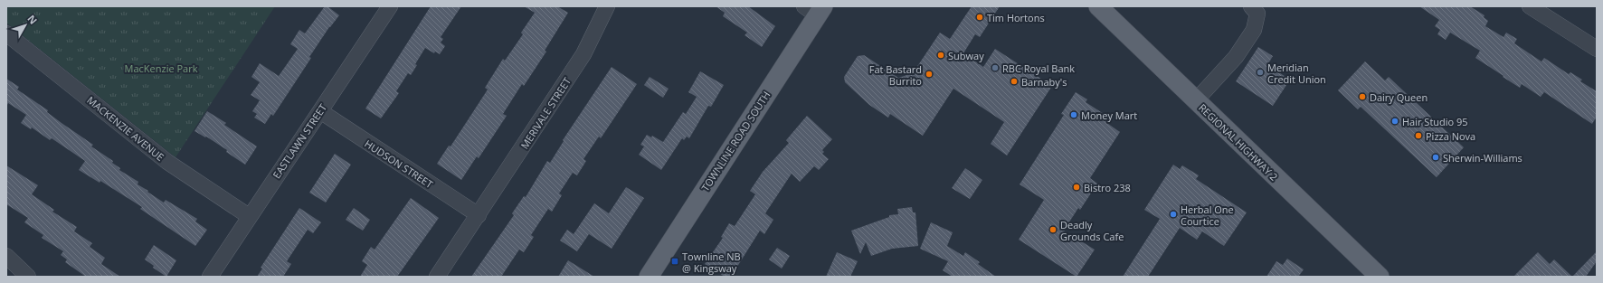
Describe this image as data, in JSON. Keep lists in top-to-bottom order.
{
  "streets": {
    "main road": ["TOWNLINE ROAD SOUTH", "REGIONAL HIGHWAY 2"],
    "street": [
      "MERIVALE STREET",
      "MACKENZIE AVENUE",
      "EASTLAWN STREET",
      "HUDSON STREET"
    ]
  },
  "crossings": [
    ["MERIVALE STREET", "HUDSON STREET"],
    ["MACKENZIE AVENUE", "EASTLAWN STREET"],
    ["EASTLAWN STREET", "HUDSON STREET"]
  ],
  "parks": ["MacKenzie Park"],
  "places": {
    "other": [
      "Tim Hortons",
      "Subway",
      "RBC Royal Bank",
      "Meridian Credit Union",
      "Fat Bastard Burrito",
      "Barnaby's",
      "Dairy Queen",
      "Money Mart",
      "Hair Studio 95",
      "Pizza Nova",
      "Sherwin-Williams",
      "Bistro 238",
      "Herbal One Courtice",
      "Deadly Grounds Cafe"
    ],
    "transit": ["Townline NB @ Kingsway"]
  },
  "north": "top right"
}
